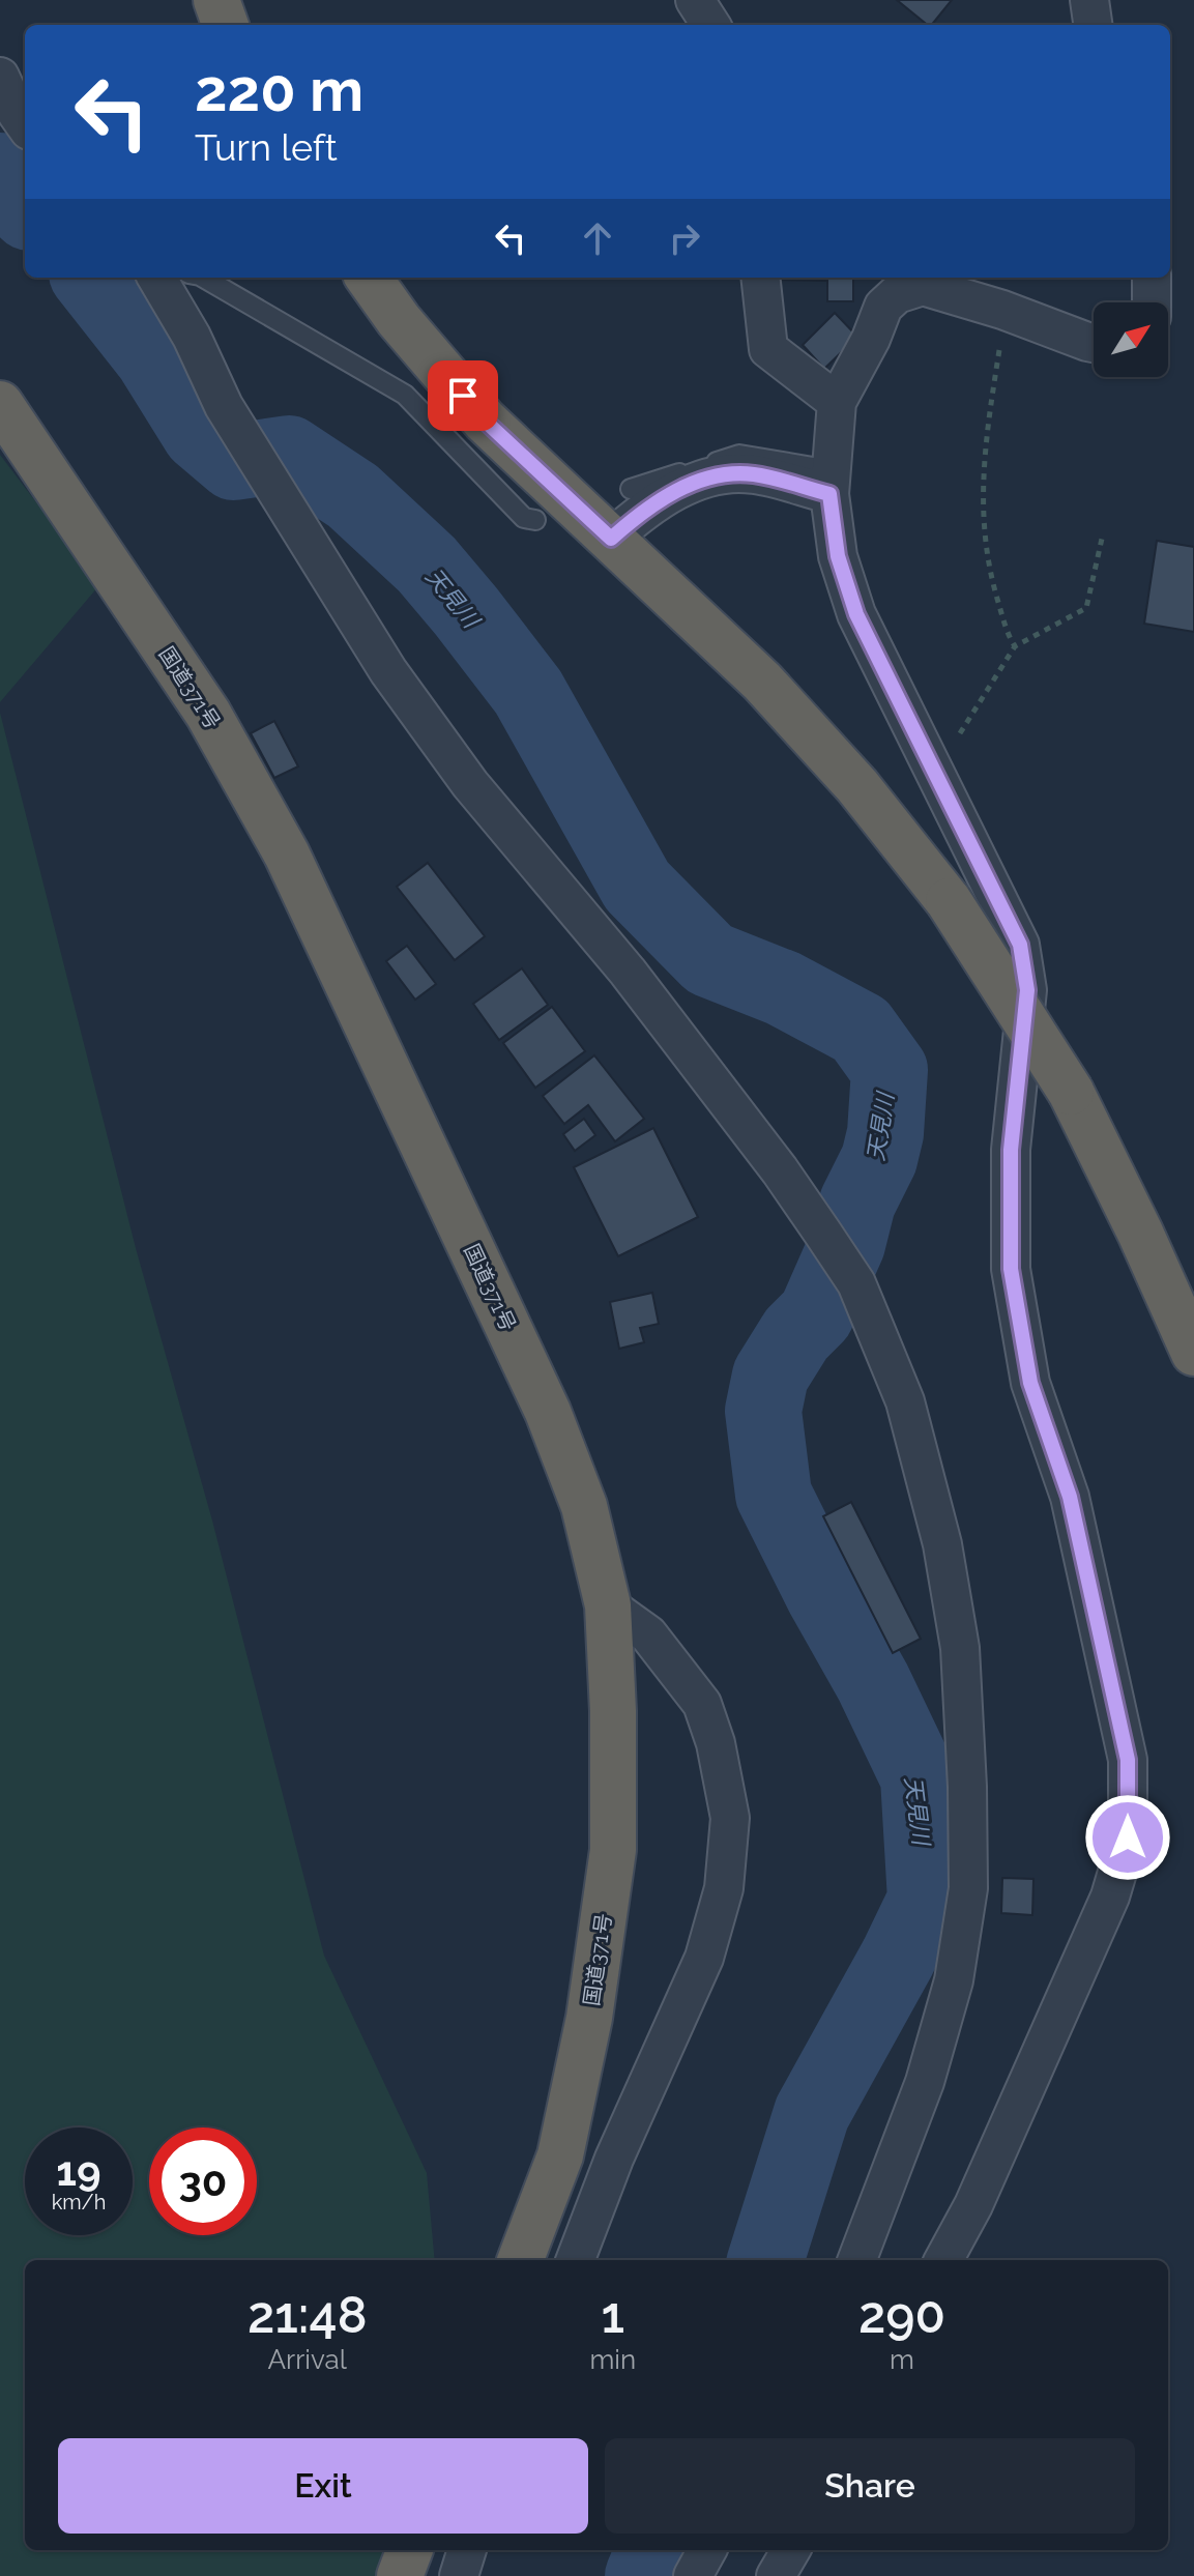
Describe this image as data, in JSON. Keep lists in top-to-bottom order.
{
  "streets": {
    "highway": ["国道371号"]
  },
  "water": ["天見川"],
  "north": "top right",
  "page": {
    "turn": ["220 m", "Turn left"],
    "speed": "19 km/h",
    "limit": "30",
    "eta": [
      "21:48",
      "Arrival",
      "1",
      "min",
      "290",
      "m"
    ],
    "buttons": ["Exit", "Share"]
  }
}
